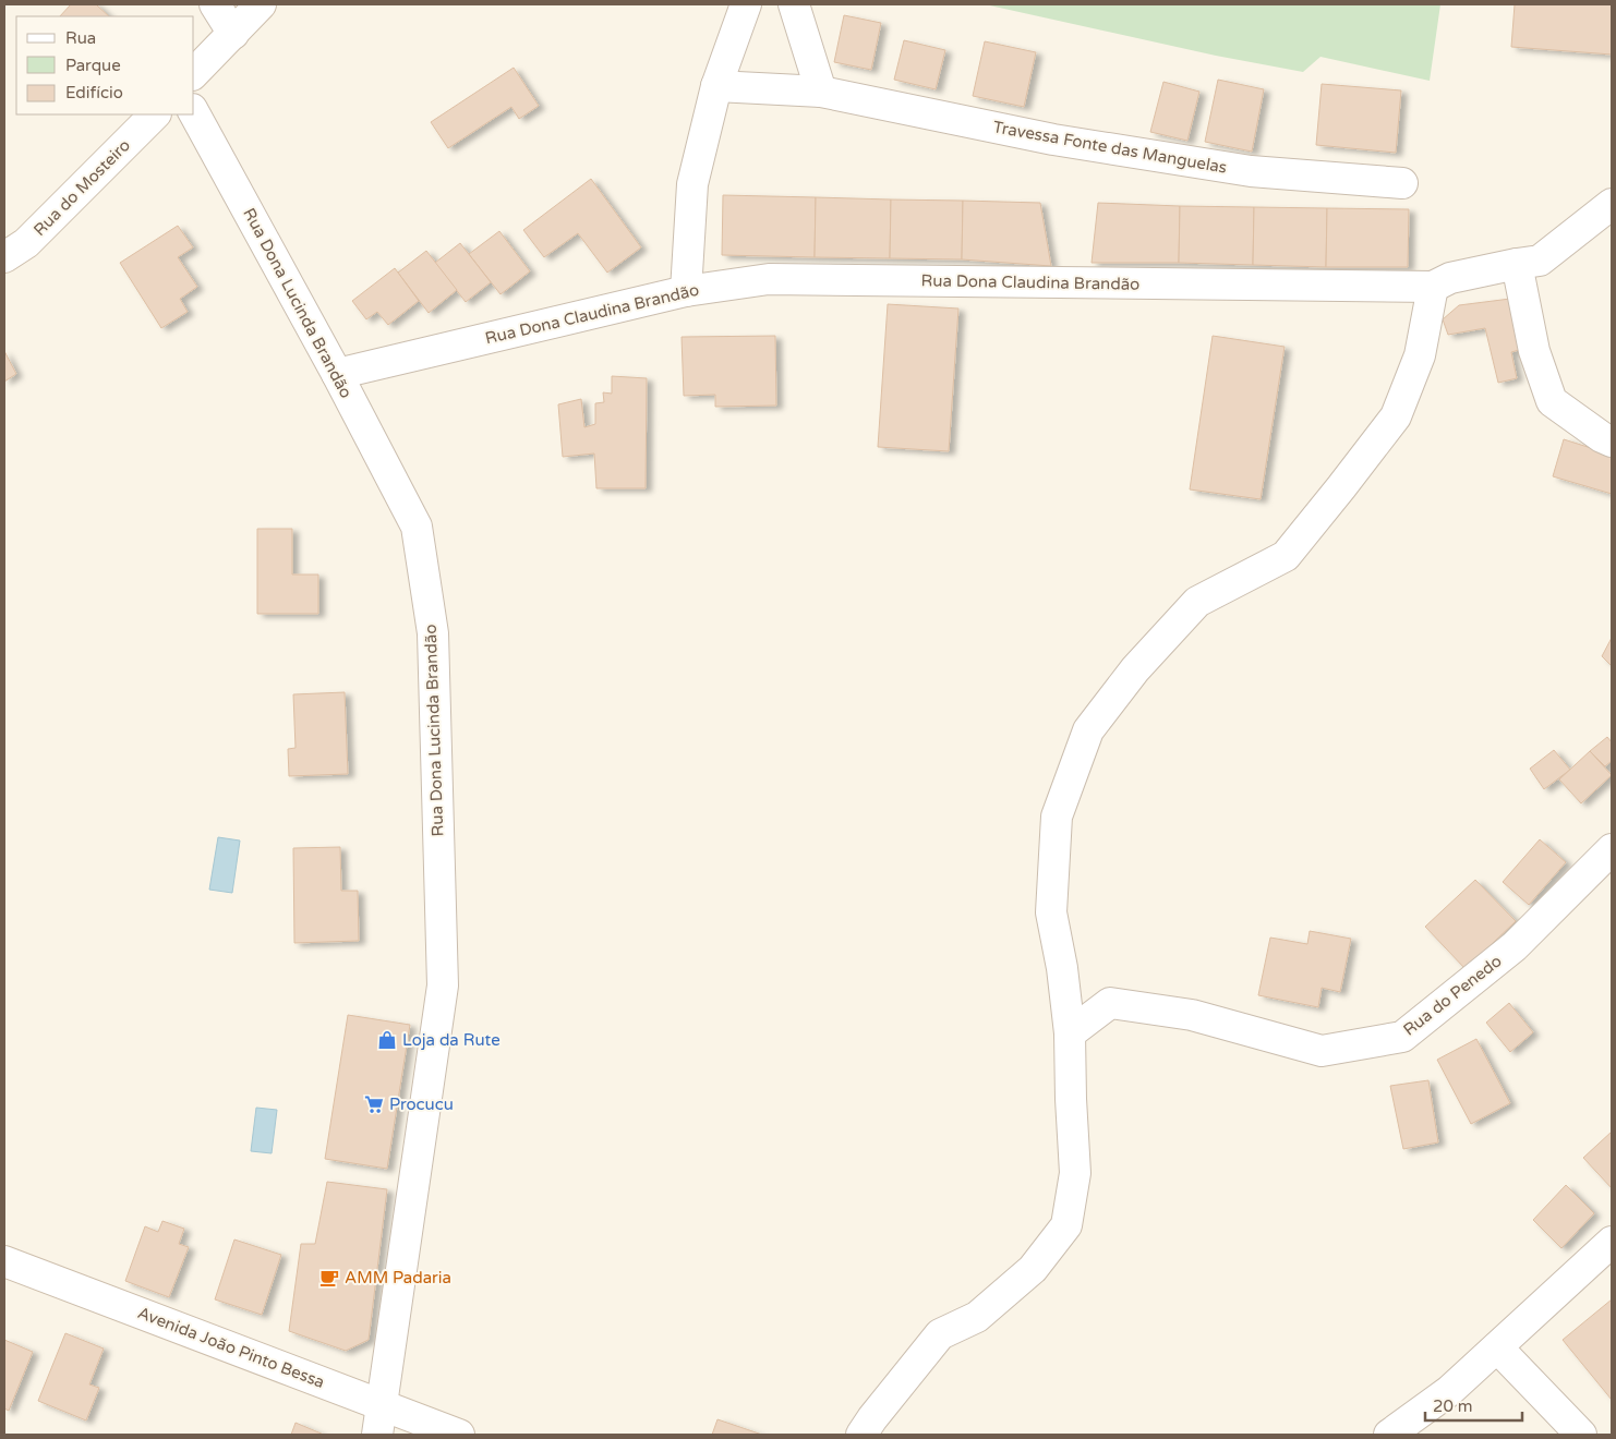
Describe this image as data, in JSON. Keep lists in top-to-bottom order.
{
  "streets": {
    "street": [
      "Travessa Fonte das Manguelas",
      "Rua do Mosteiro",
      "Rua Dona Claudina Brandão",
      "Rua Dona Lucinda Brandão",
      "Rua do Penedo",
      "Avenida João Pinto Bessa"
    ]
  },
  "crossings": [
    ["Rua Dona Claudina Brandão", "Rua Dona Lucinda Brandão"],
    ["Rua Dona Lucinda Brandão", "Avenida João Pinto Bessa"]
  ],
  "places": {
    "shop": ["Loja da Rute"],
    "supermarket": ["Procucu"],
    "cafe": ["AMM Padaria"]
  },
  "legend": ["Rua", "Parque", "Edifício"],
  "scale_bar": "20 m"
}
